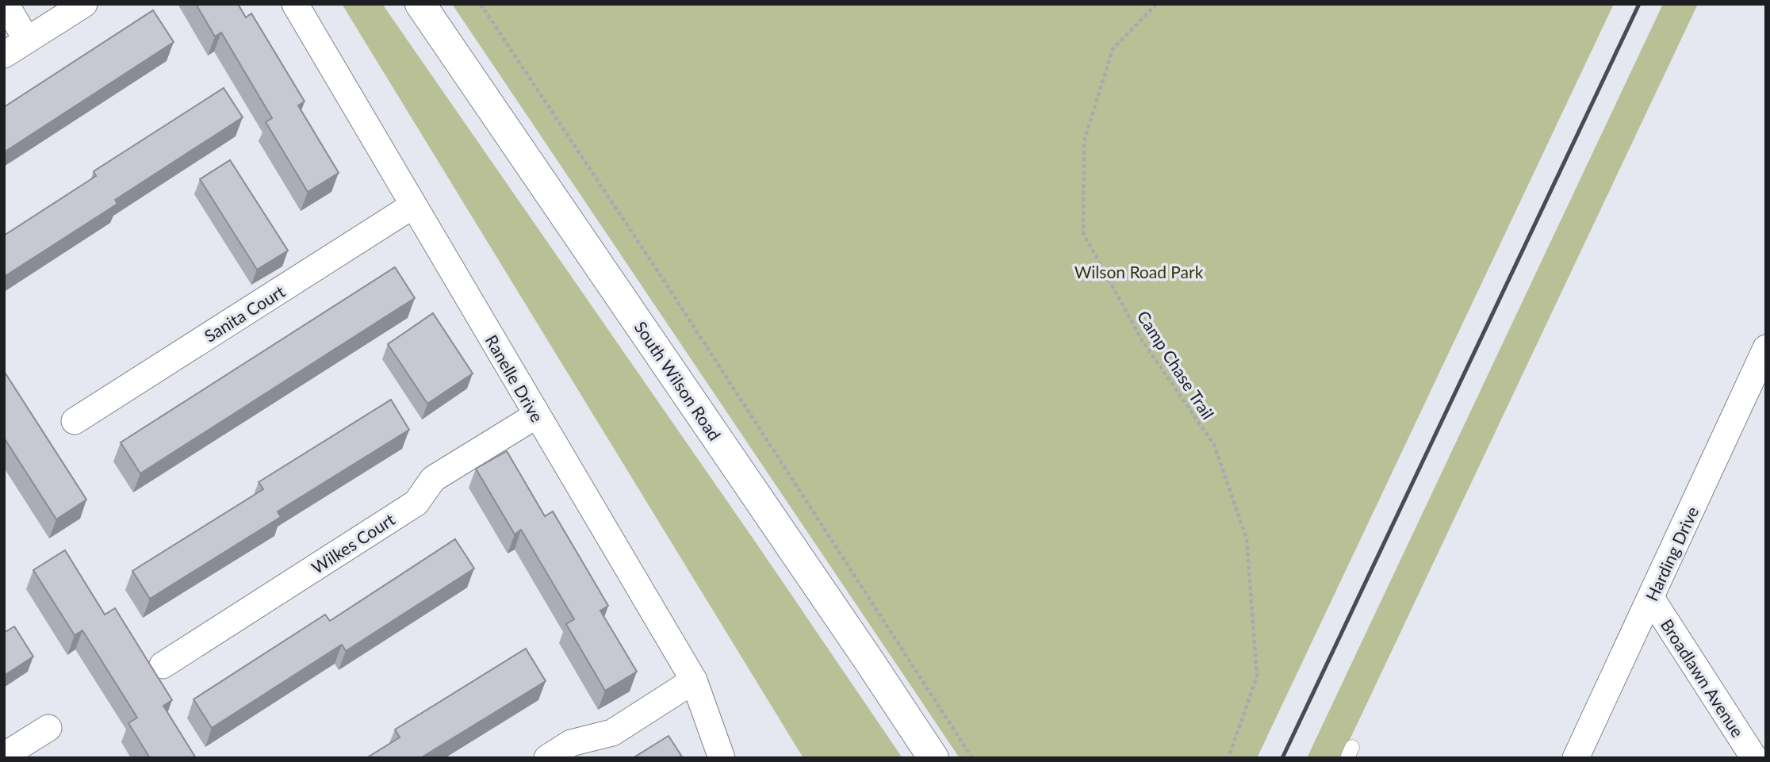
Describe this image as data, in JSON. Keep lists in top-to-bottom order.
{
  "streets": {
    "main road": ["South Wilson Road"],
    "street": [
      "Sanita Court",
      "Ranelle Drive",
      "Wilkes Court",
      "Harding Drive",
      "Broadlawn Avenue"
    ],
    "path": ["Camp Chase Trail"]
  },
  "crossings": [
    ["Sanita Court", "Ranelle Drive"],
    ["Ranelle Drive", "Wilkes Court"],
    ["Harding Drive", "Broadlawn Avenue"]
  ],
  "parks": ["Wilson Road Park"]
}
